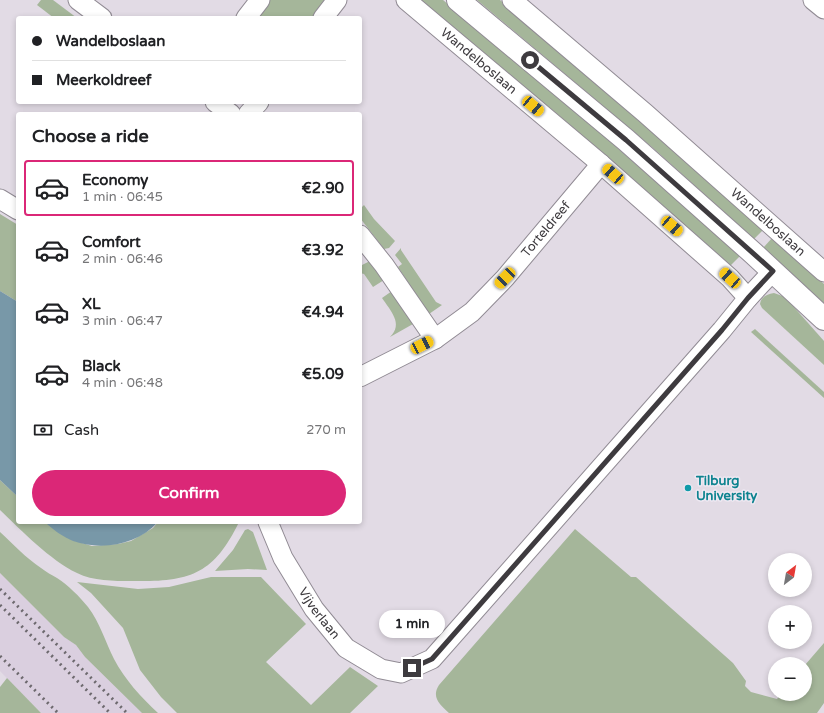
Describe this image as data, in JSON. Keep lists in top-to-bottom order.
{
  "streets": {
    "street": ["Wandelboslaan", "Torteldreef", "Vijverlaan"]
  },
  "crossings": [
    ["Wandelboslaan", "Torteldreef"],
    ["Wandelboslaan", "Vijverlaan"]
  ],
  "places": ["Tilburg University"],
  "north": "top right",
  "page": {
    "banner": ["Wandelboslaan", "Meerkoldreef"],
    "heading": "Choose a ride",
    "list": [
      {
        "name": "Economy",
        "note": "1 min · 06:45",
        "value": "€2.90"
      },
      {
        "name": "Comfort",
        "note": "2 min · 06:46",
        "value": "€3.92"
      },
      {
        "name": "XL",
        "note": "3 min · 06:47",
        "value": "€4.94"
      },
      {
        "name": "Black",
        "note": "4 min · 06:48",
        "value": "€5.09"
      }
    ],
    "pay": ["Cash", "270 m"],
    "buttons": "Confirm",
    "map_buttons": ["+", "−"],
    "bubble": "1 min"
  }
}
